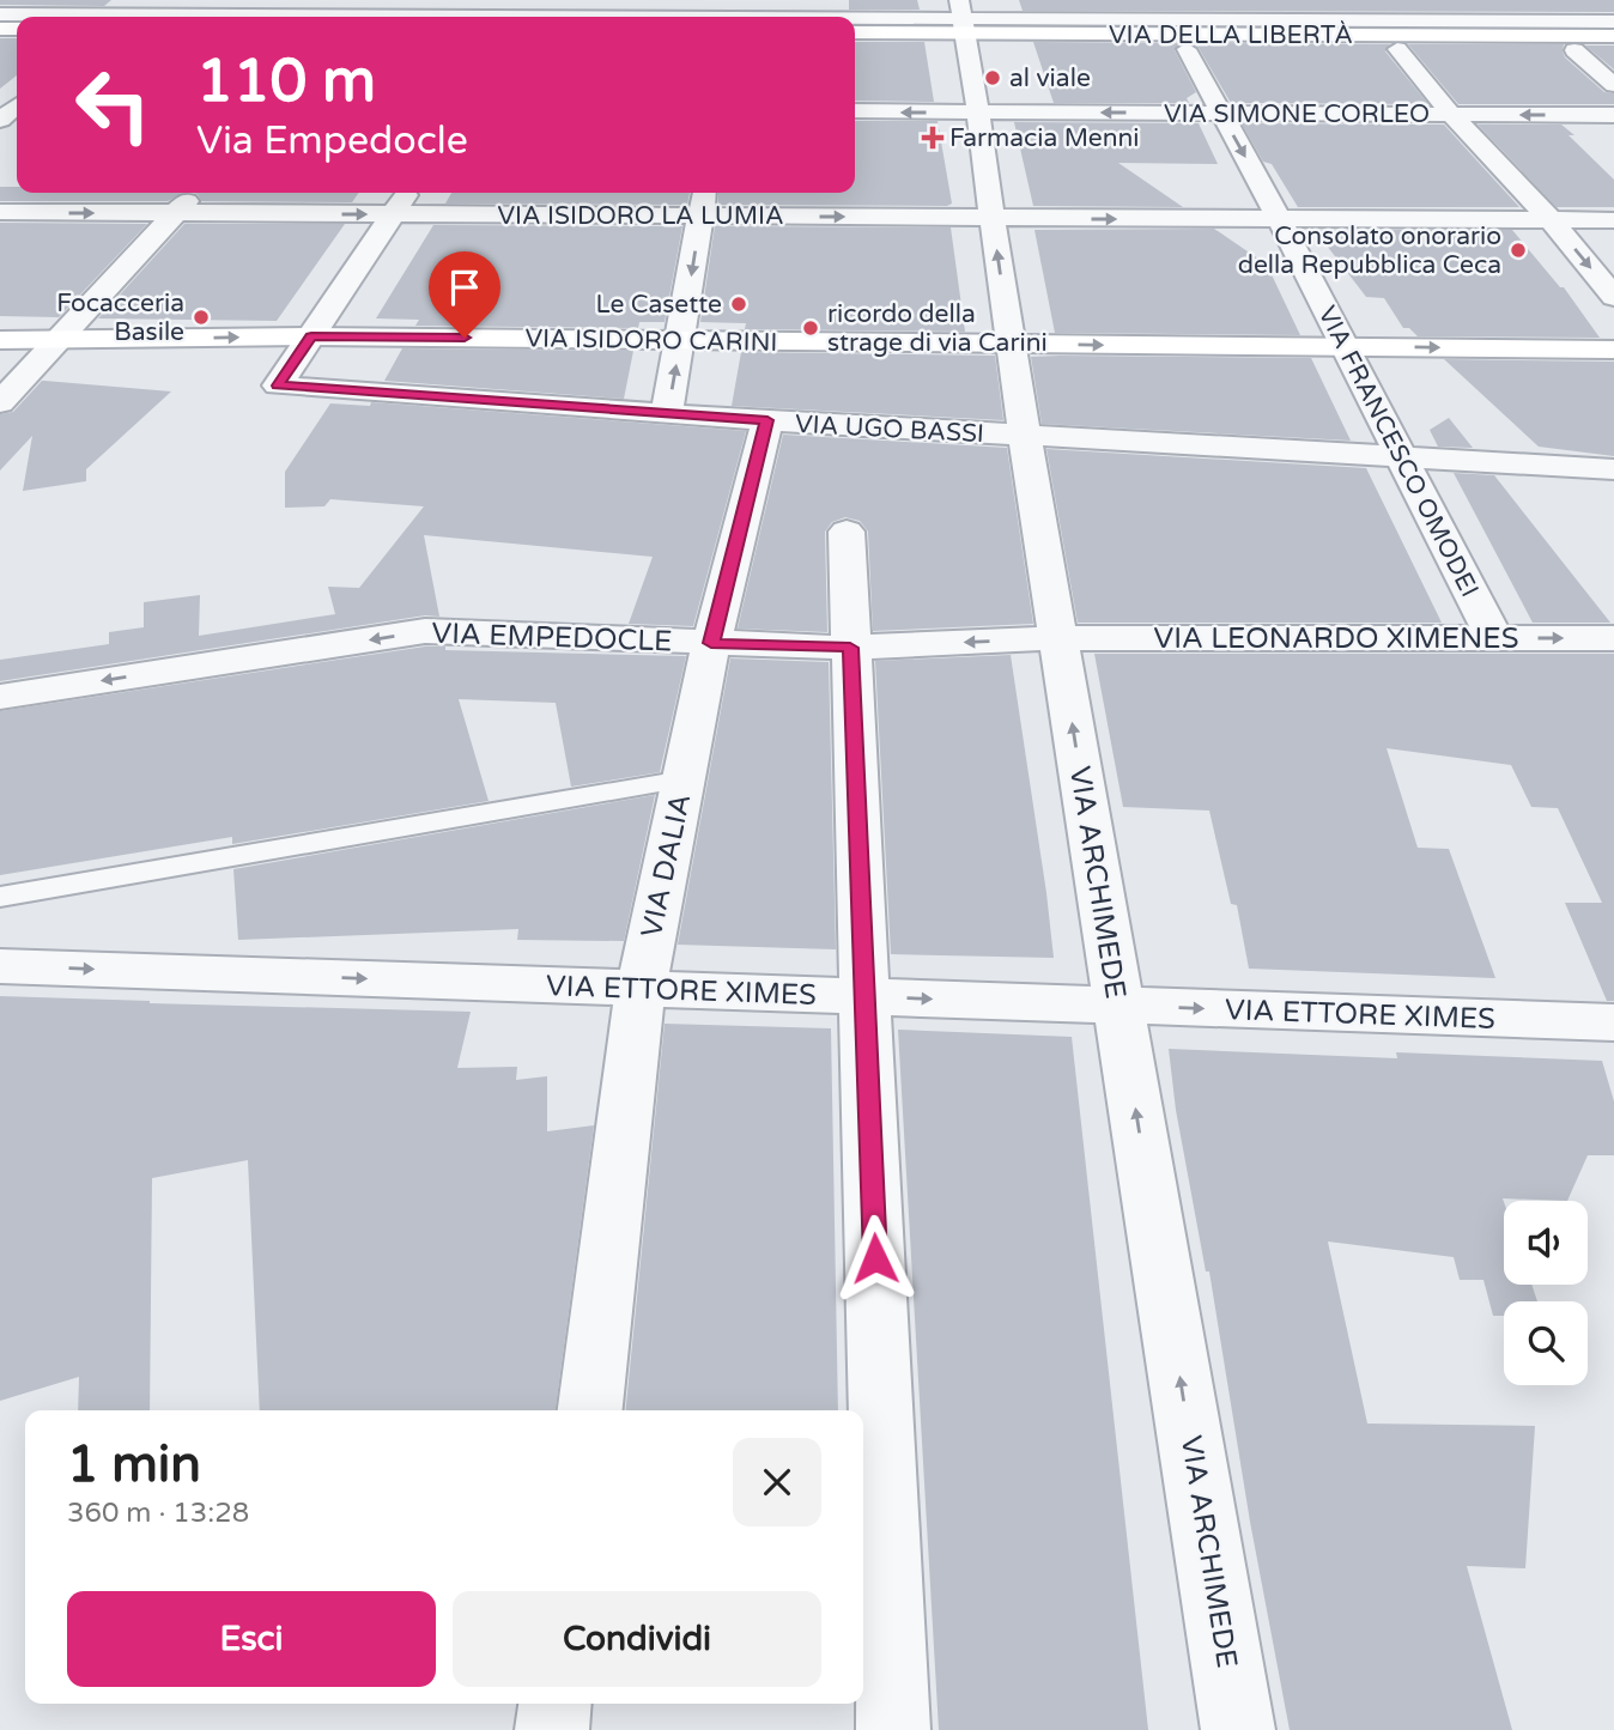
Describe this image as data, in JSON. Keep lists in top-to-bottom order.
{
  "streets": {
    "street": [
      "VIA DELLA LIBERTÀ",
      "VIA SIMONE CORLEO",
      "VIA ISIDORO LA LUMIA",
      "VIA ISIDORO CARINI",
      "VIA UGO BASSI",
      "VIA FRANCESCO OMODEI",
      "VIA EMPEDOCLE",
      "VIA LEONARDO XIMENES",
      "VIA DALIA",
      "VIA ARCHIMEDE",
      "VIA ETTORE XIMES"
    ]
  },
  "crossings": [
    ["VIA DELLA LIBERTÀ", "VIA FRANCESCO OMODEI"],
    ["VIA DELLA LIBERTÀ", "VIA ARCHIMEDE"],
    ["VIA SIMONE CORLEO", "VIA FRANCESCO OMODEI"],
    ["VIA SIMONE CORLEO", "VIA ARCHIMEDE"],
    ["VIA ISIDORO LA LUMIA", "VIA FRANCESCO OMODEI"],
    ["VIA ISIDORO LA LUMIA", "VIA ARCHIMEDE"],
    ["VIA ISIDORO CARINI", "VIA UGO BASSI"],
    ["VIA ISIDORO CARINI", "VIA FRANCESCO OMODEI"],
    ["VIA ISIDORO CARINI", "VIA ARCHIMEDE"],
    ["VIA UGO BASSI", "VIA FRANCESCO OMODEI"],
    ["VIA UGO BASSI", "VIA DALIA"],
    ["VIA UGO BASSI", "VIA ARCHIMEDE"],
    ["VIA FRANCESCO OMODEI", "VIA LEONARDO XIMENES"],
    ["VIA EMPEDOCLE", "VIA LEONARDO XIMENES"],
    ["VIA EMPEDOCLE", "VIA DALIA"],
    ["VIA EMPEDOCLE", "VIA ARCHIMEDE"],
    ["VIA LEONARDO XIMENES", "VIA ARCHIMEDE"],
    ["VIA DALIA", "VIA ETTORE XIMES"],
    ["VIA ARCHIMEDE", "VIA ETTORE XIMES"]
  ],
  "one_way": [
    "VIA SIMONE CORLEO",
    "VIA ISIDORO LA LUMIA",
    "VIA ISIDORO CARINI",
    "VIA EMPEDOCLE",
    "VIA ETTORE XIMES"
  ],
  "places": {
    "other": [
      "al viale",
      "Consolato onorario della Repubblica Ceca",
      "Le Casette",
      "Focacceria Basile",
      "ricordo della strage di via Carini"
    ],
    "health": ["Farmacia Menni"]
  },
  "page": {
    "turn": ["110 m", "Via Empedocle"],
    "heading": ["1 min", "360 m · 13:28"],
    "buttons": ["Esci", "Condividi"]
  }
}
